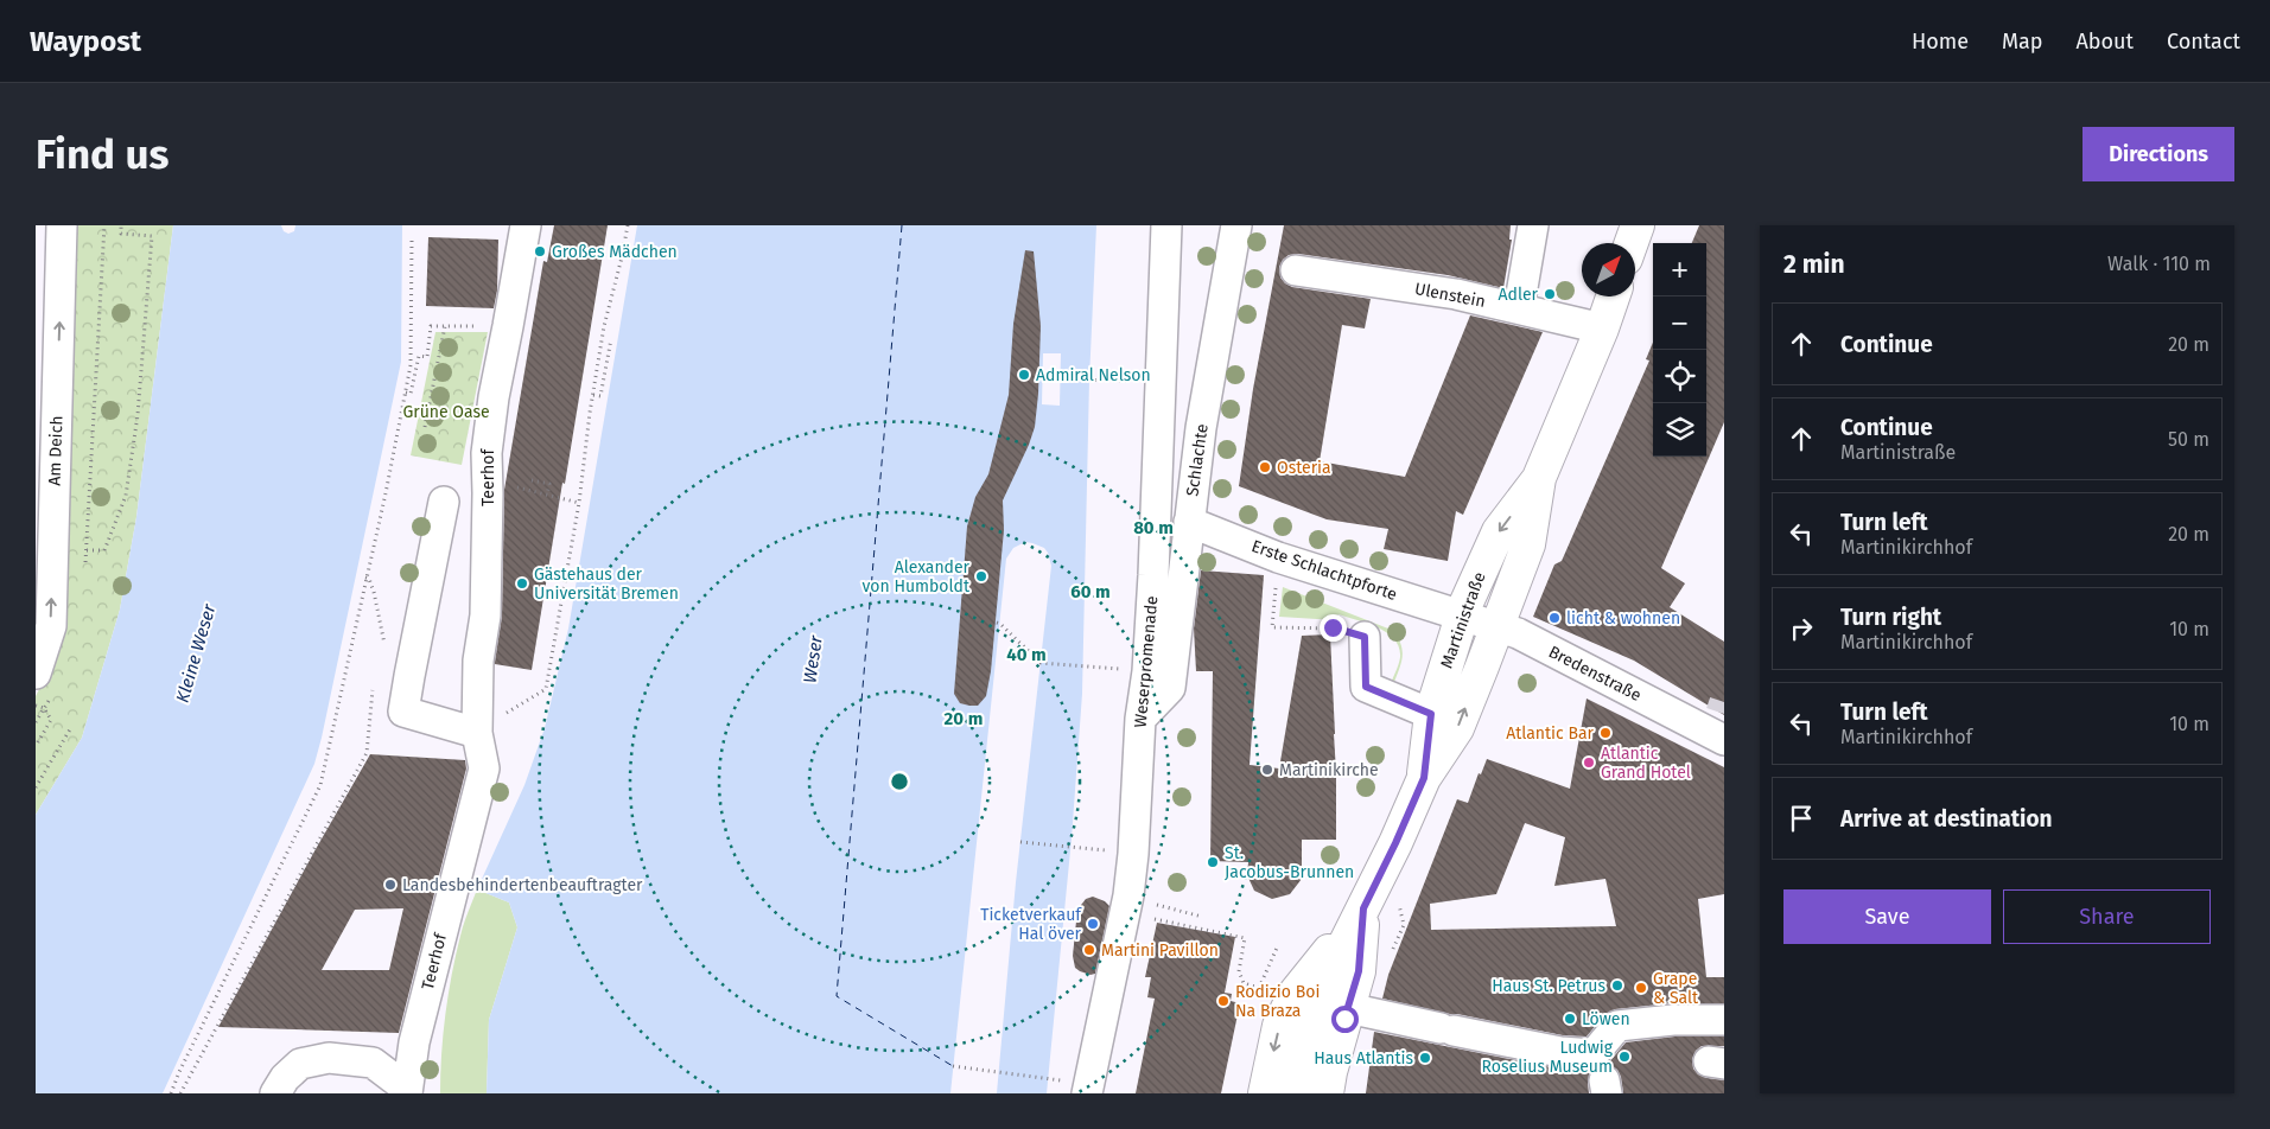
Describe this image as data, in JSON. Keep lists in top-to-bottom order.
{
  "streets": {
    "main road": ["Martinistraße"],
    "street": [
      "Ulenstein",
      "Am Deich",
      "Schlachte",
      "Teerhof",
      "Erste Schlachtpforte",
      "Weserpromenade",
      "Bredenstraße"
    ]
  },
  "crossings": [
    ["Ulenstein", "Martinistraße"],
    ["Schlachte", "Erste Schlachtpforte"],
    ["Schlachte", "Weserpromenade"],
    ["Erste Schlachtpforte", "Martinistraße"],
    ["Erste Schlachtpforte", "Bredenstraße"],
    ["Martinistraße", "Bredenstraße"]
  ],
  "one_way": ["Am Deich"],
  "water": ["Kleine Weser", "Weser"],
  "parks": ["Grüne Oase"],
  "places": [
    "Großes Mädchen",
    "Adler",
    "Admiral Nelson",
    "Osteria",
    "Alexander von Humboldt",
    "Gästehaus der Universität Bremen",
    "licht & wohnen",
    "Atlantic Bar",
    "Atlantic Grand Hotel",
    "Martinikirche",
    "St. Jacobus-Brunnen",
    "Landesbehindertenbeauftragter",
    "Ticketverkauf Hal över",
    "Martini Pavillon",
    "Haus St. Petrus",
    "Grape & Salt",
    "Rodizio Boi Na Braza",
    "Löwen",
    "Ludwig Roselius Museum",
    "Haus Atlantis"
  ],
  "north": "top right",
  "page": {
    "header": "Waypost",
    "nav": [
      "Home",
      "Map",
      "About",
      "Contact"
    ],
    "buttons": [
      "Directions",
      ["Save", "Share"]
    ],
    "title": "Find us",
    "heading": ["2 min", "Walk · 110 m"],
    "map_buttons": ["+", "−"],
    "list": [
      ["Continue", "20 m"],
      ["Continue", "Martinistraße", "50 m"],
      ["Turn left", "Martinikirchhof", "20 m"],
      ["Turn right", "Martinikirchhof", "10 m"],
      ["Turn left", "Martinikirchhof", "10 m"],
      "Arrive at destination"
    ]
  },
  "rings": [
    "80 m",
    "60 m",
    "40 m",
    "20 m"
  ]
}
